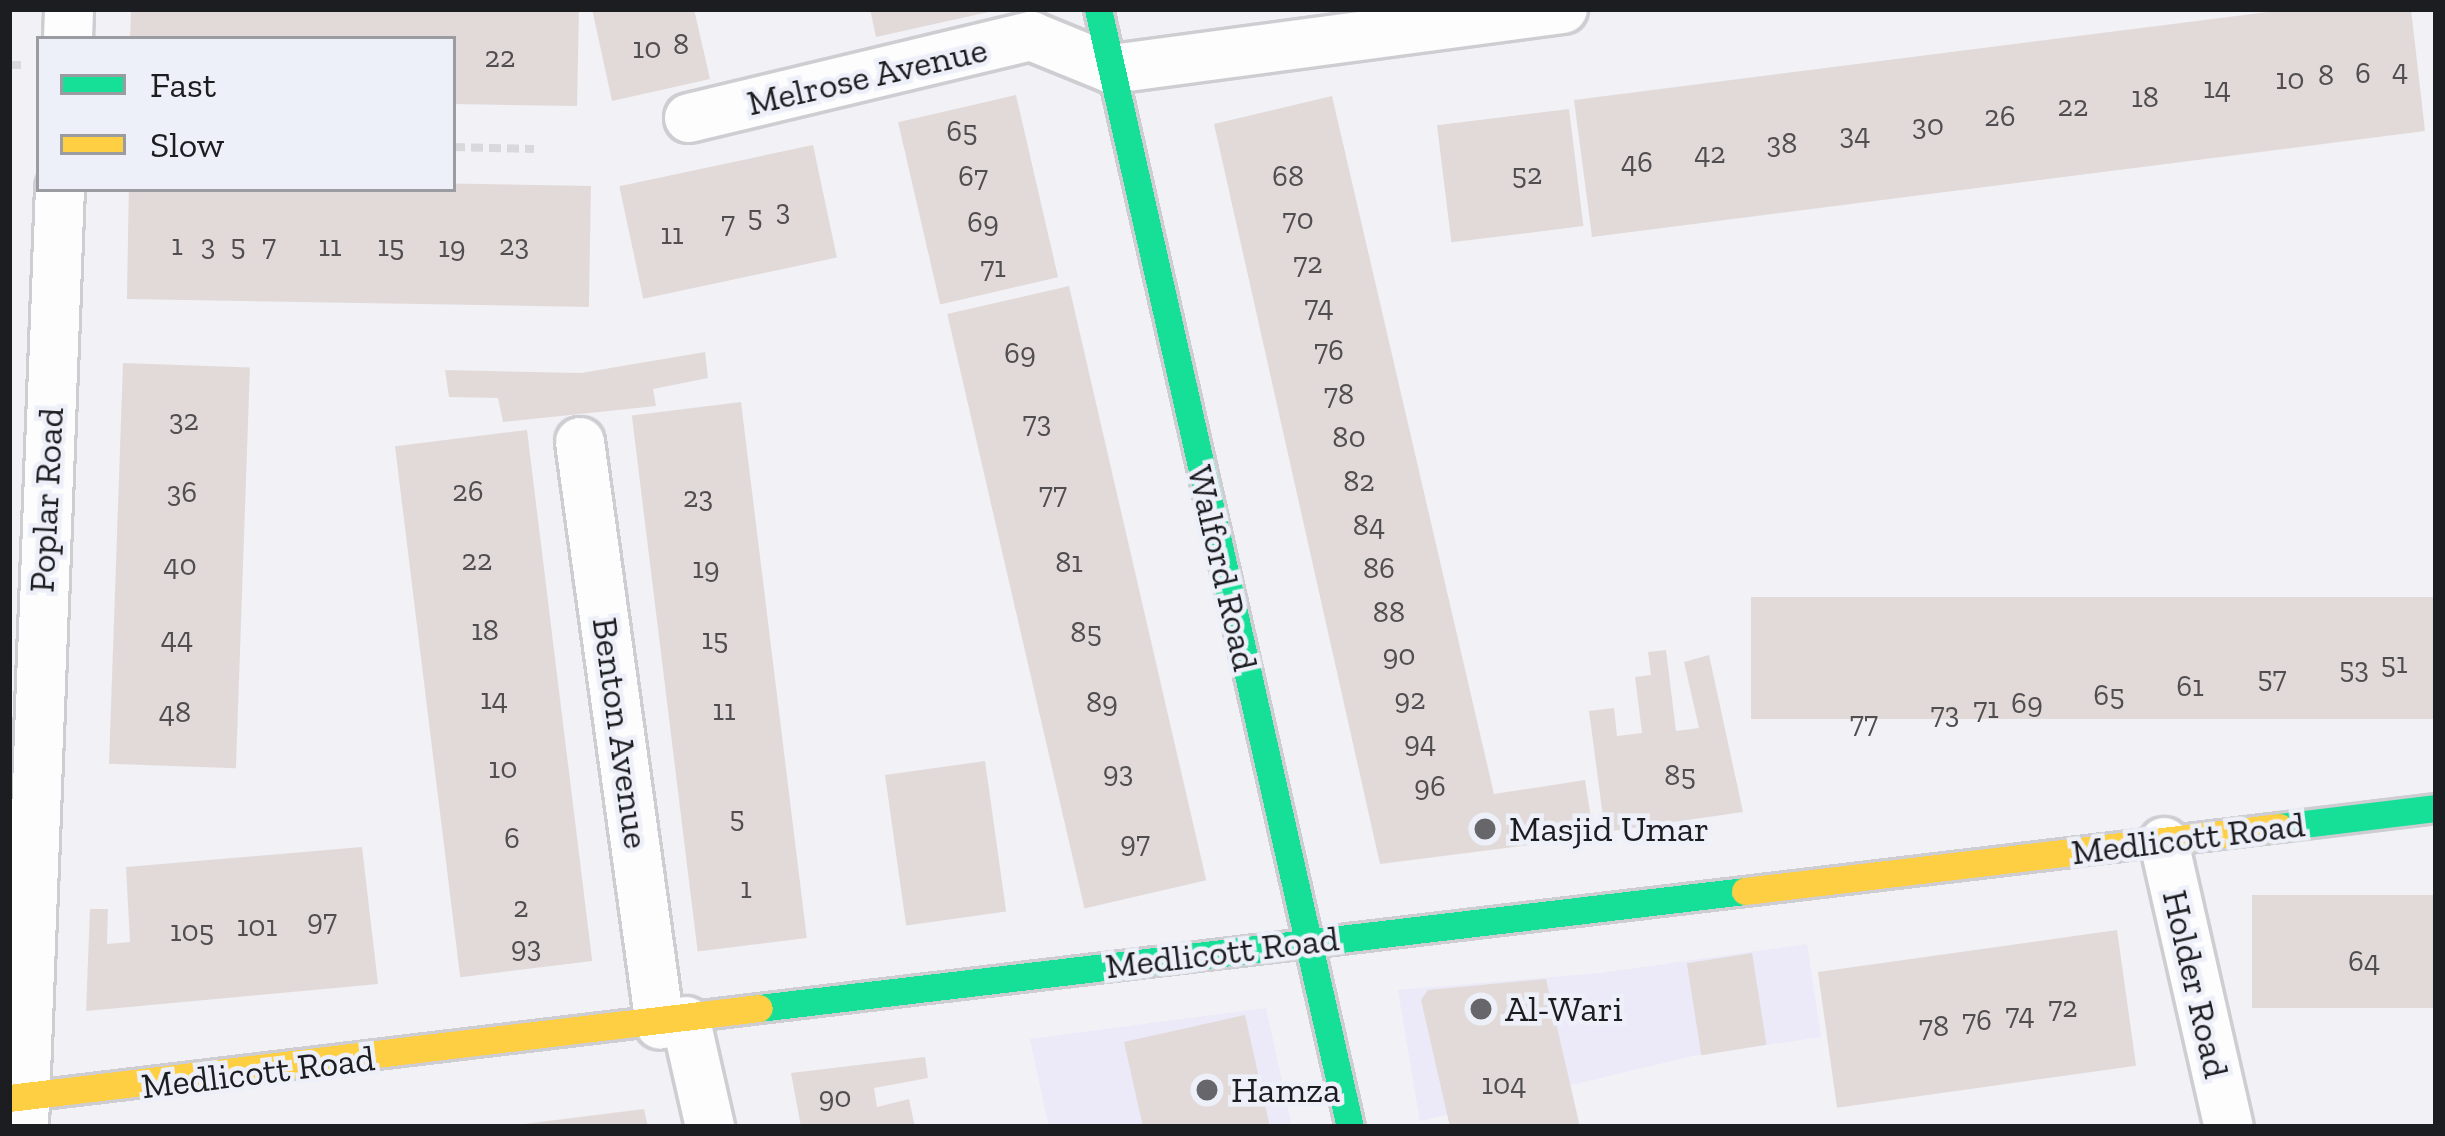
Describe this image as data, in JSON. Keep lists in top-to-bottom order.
{
  "streets": {
    "street": [
      "Melrose Avenue",
      "Poplar Road",
      "Walford Road",
      "Benton Avenue",
      "Medlicott Road",
      "Holder Road"
    ]
  },
  "crossings": [
    ["Melrose Avenue", "Walford Road"],
    ["Poplar Road", "Medlicott Road"],
    ["Walford Road", "Medlicott Road"],
    ["Benton Avenue", "Medlicott Road"],
    ["Medlicott Road", "Holder Road"]
  ],
  "places": ["Masjid Umar", "Al-Wari", "Hamza"],
  "house_numbers": [
    "8",
    "10",
    "22",
    "4",
    "6",
    "8",
    "10",
    "14",
    "18",
    "22",
    "26",
    "30",
    "65",
    "34",
    "38",
    "42",
    "46",
    "52",
    "67",
    "68",
    "3",
    "5",
    "70",
    "7",
    "69",
    "11",
    "1",
    "3",
    "5",
    "7",
    "23",
    "11",
    "15",
    "19",
    "72",
    "71",
    "74",
    "76",
    "69",
    "78",
    "32",
    "73",
    "80",
    "82",
    "26",
    "36",
    "77",
    "23",
    "84",
    "22",
    "81",
    "40",
    "19",
    "86",
    "88",
    "18",
    "85",
    "44",
    "15",
    "90",
    "51",
    "53",
    "57",
    "61",
    "65",
    "14",
    "92",
    "89",
    "69",
    "71",
    "11",
    "48",
    "73",
    "77",
    "94",
    "10",
    "93",
    "85",
    "96",
    "5",
    "6",
    "97",
    "1",
    "2",
    "97",
    "101",
    "105",
    "93",
    "64",
    "72",
    "74",
    "76",
    "78",
    "104",
    "90"
  ],
  "legend": ["Fast", "Slow"]
}
